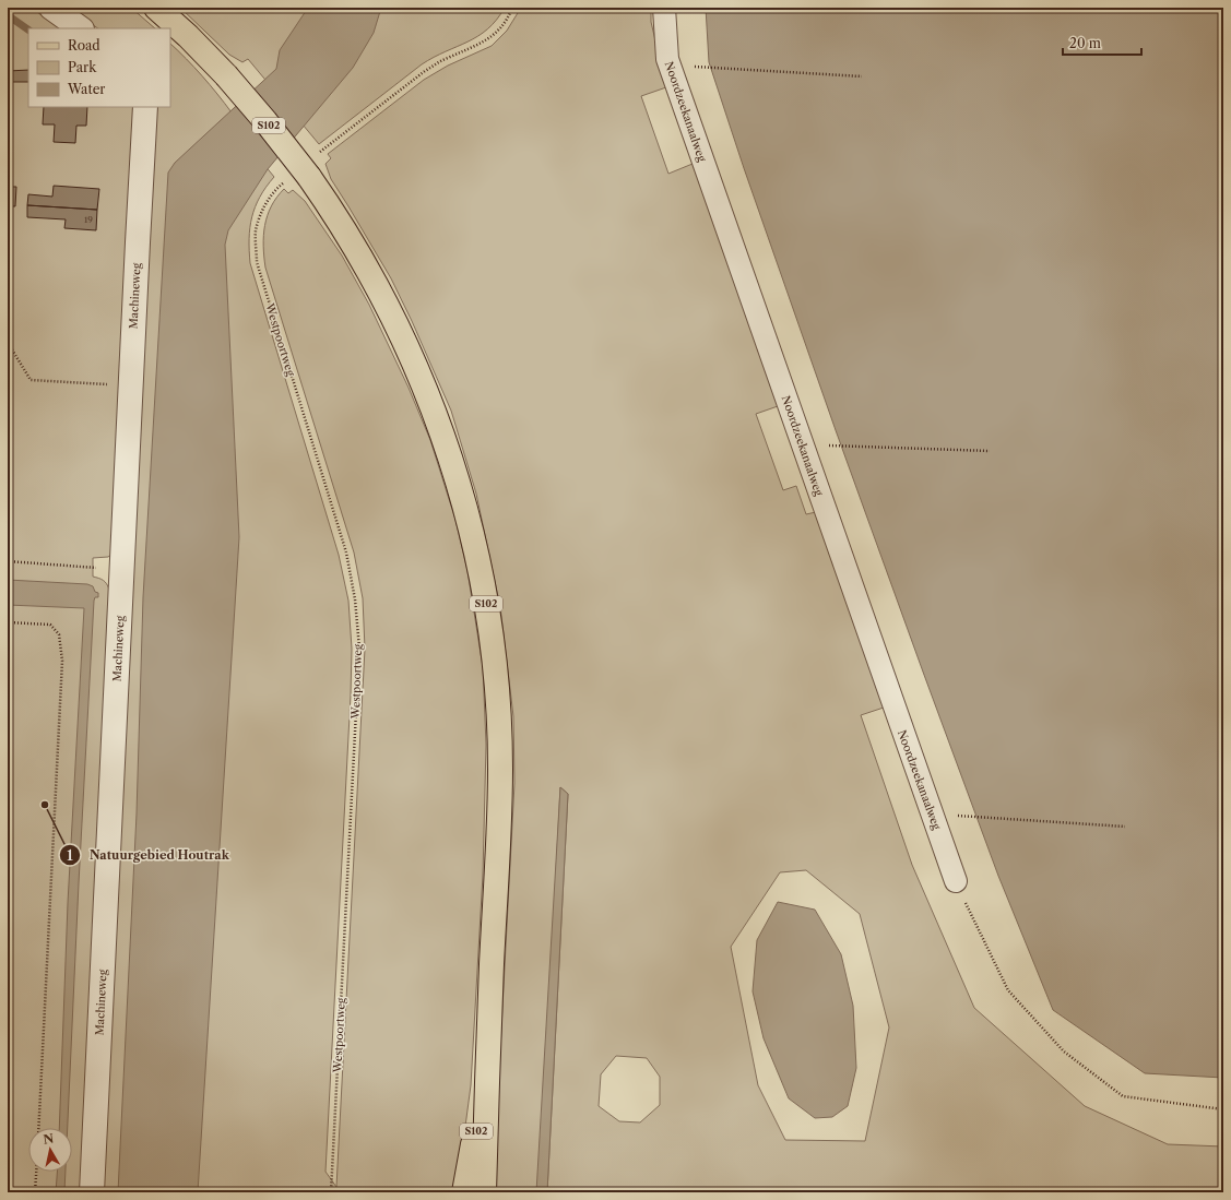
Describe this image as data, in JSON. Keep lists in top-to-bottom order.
{
  "streets": {
    "main road": ["S102"],
    "street": ["Noordzeekanaalweg", "Machineweg"],
    "path": ["Westpoortweg"]
  },
  "crossings": [
    ["S102", "Westpoortweg"]
  ],
  "places": ["Natuurgebied Houtrak"],
  "house_numbers": ["19"],
  "legend": ["Road", "Park", "Water"],
  "scale_bar": "20 m",
  "north": "top"
}
